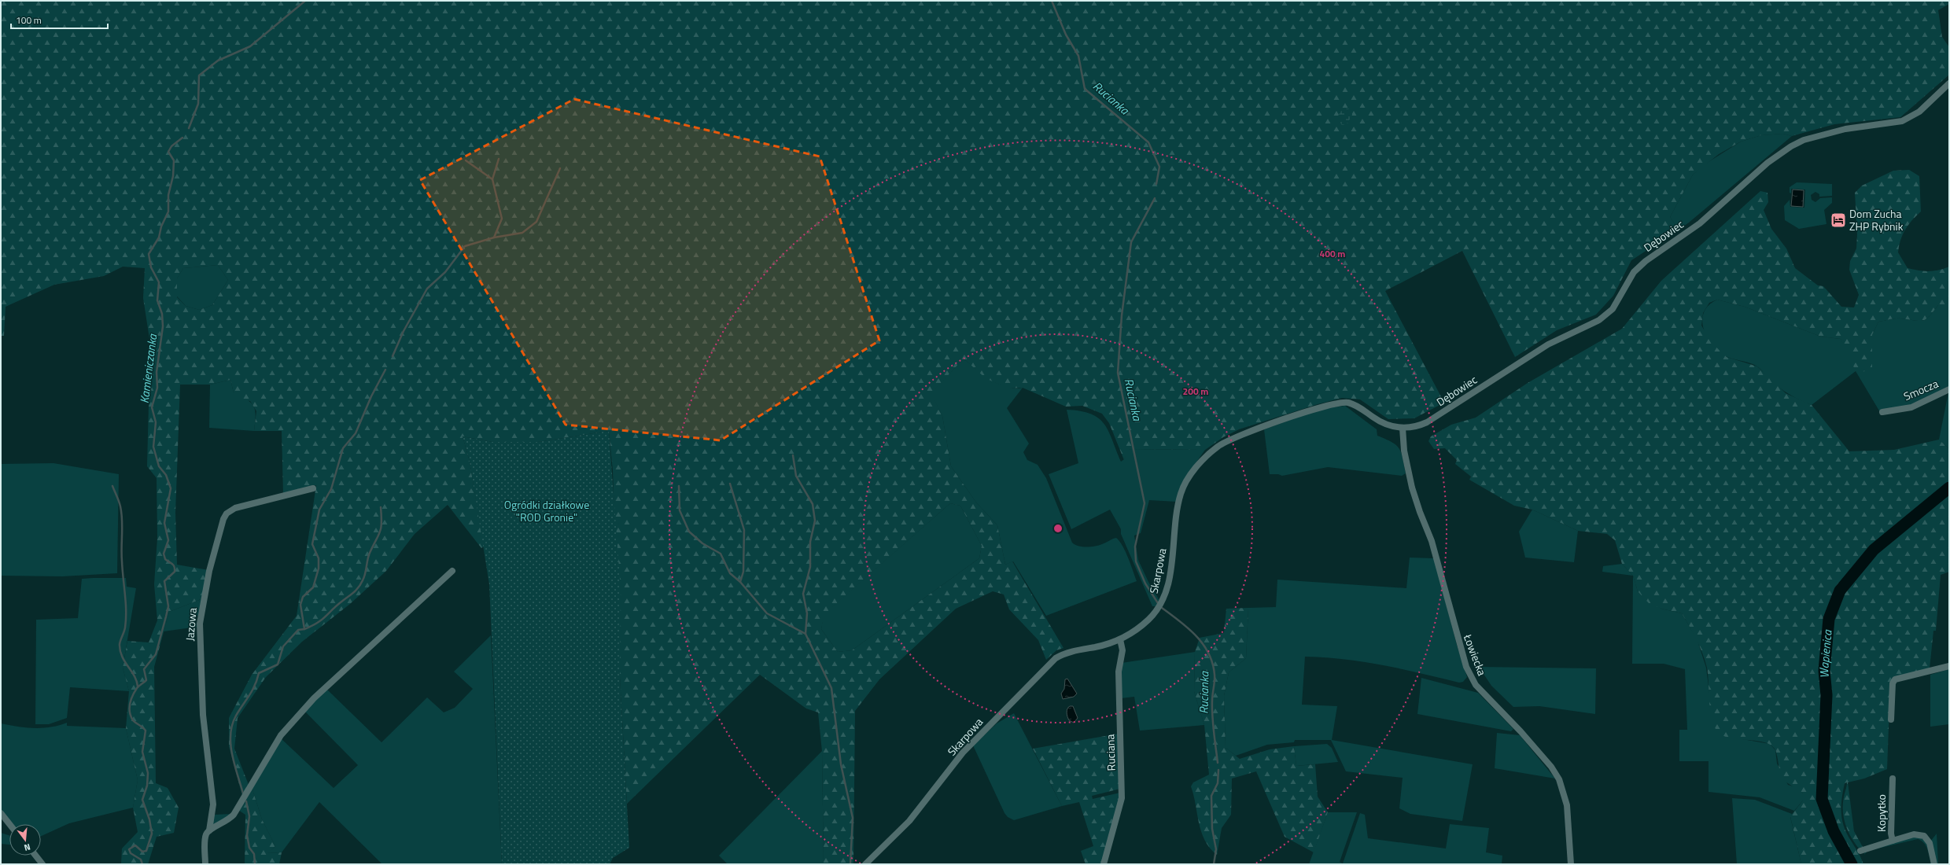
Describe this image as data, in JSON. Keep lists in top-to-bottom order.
{
  "streets": {
    "street": [
      "Dębowiec",
      "Smocza",
      "Skarpowa",
      "Jazowa",
      "Łowiecka",
      "Ruciana",
      "Kopytko"
    ]
  },
  "crossings": [
    ["Dębowiec", "Skarpowa"],
    ["Dębowiec", "Łowiecka"],
    ["Skarpowa", "Łowiecka"],
    ["Skarpowa", "Ruciana"]
  ],
  "water": ["Rucianka", "Kamieniczanka", "Wapienica"],
  "parks": ["Ogródki działkowe \"ROD Gronie\""],
  "places": {
    "hotel": ["Dom Zucha ZHP Rybnik"]
  },
  "scale_bar": "100 m",
  "north": "bottom",
  "rings": ["400 m", "200 m"]
}
